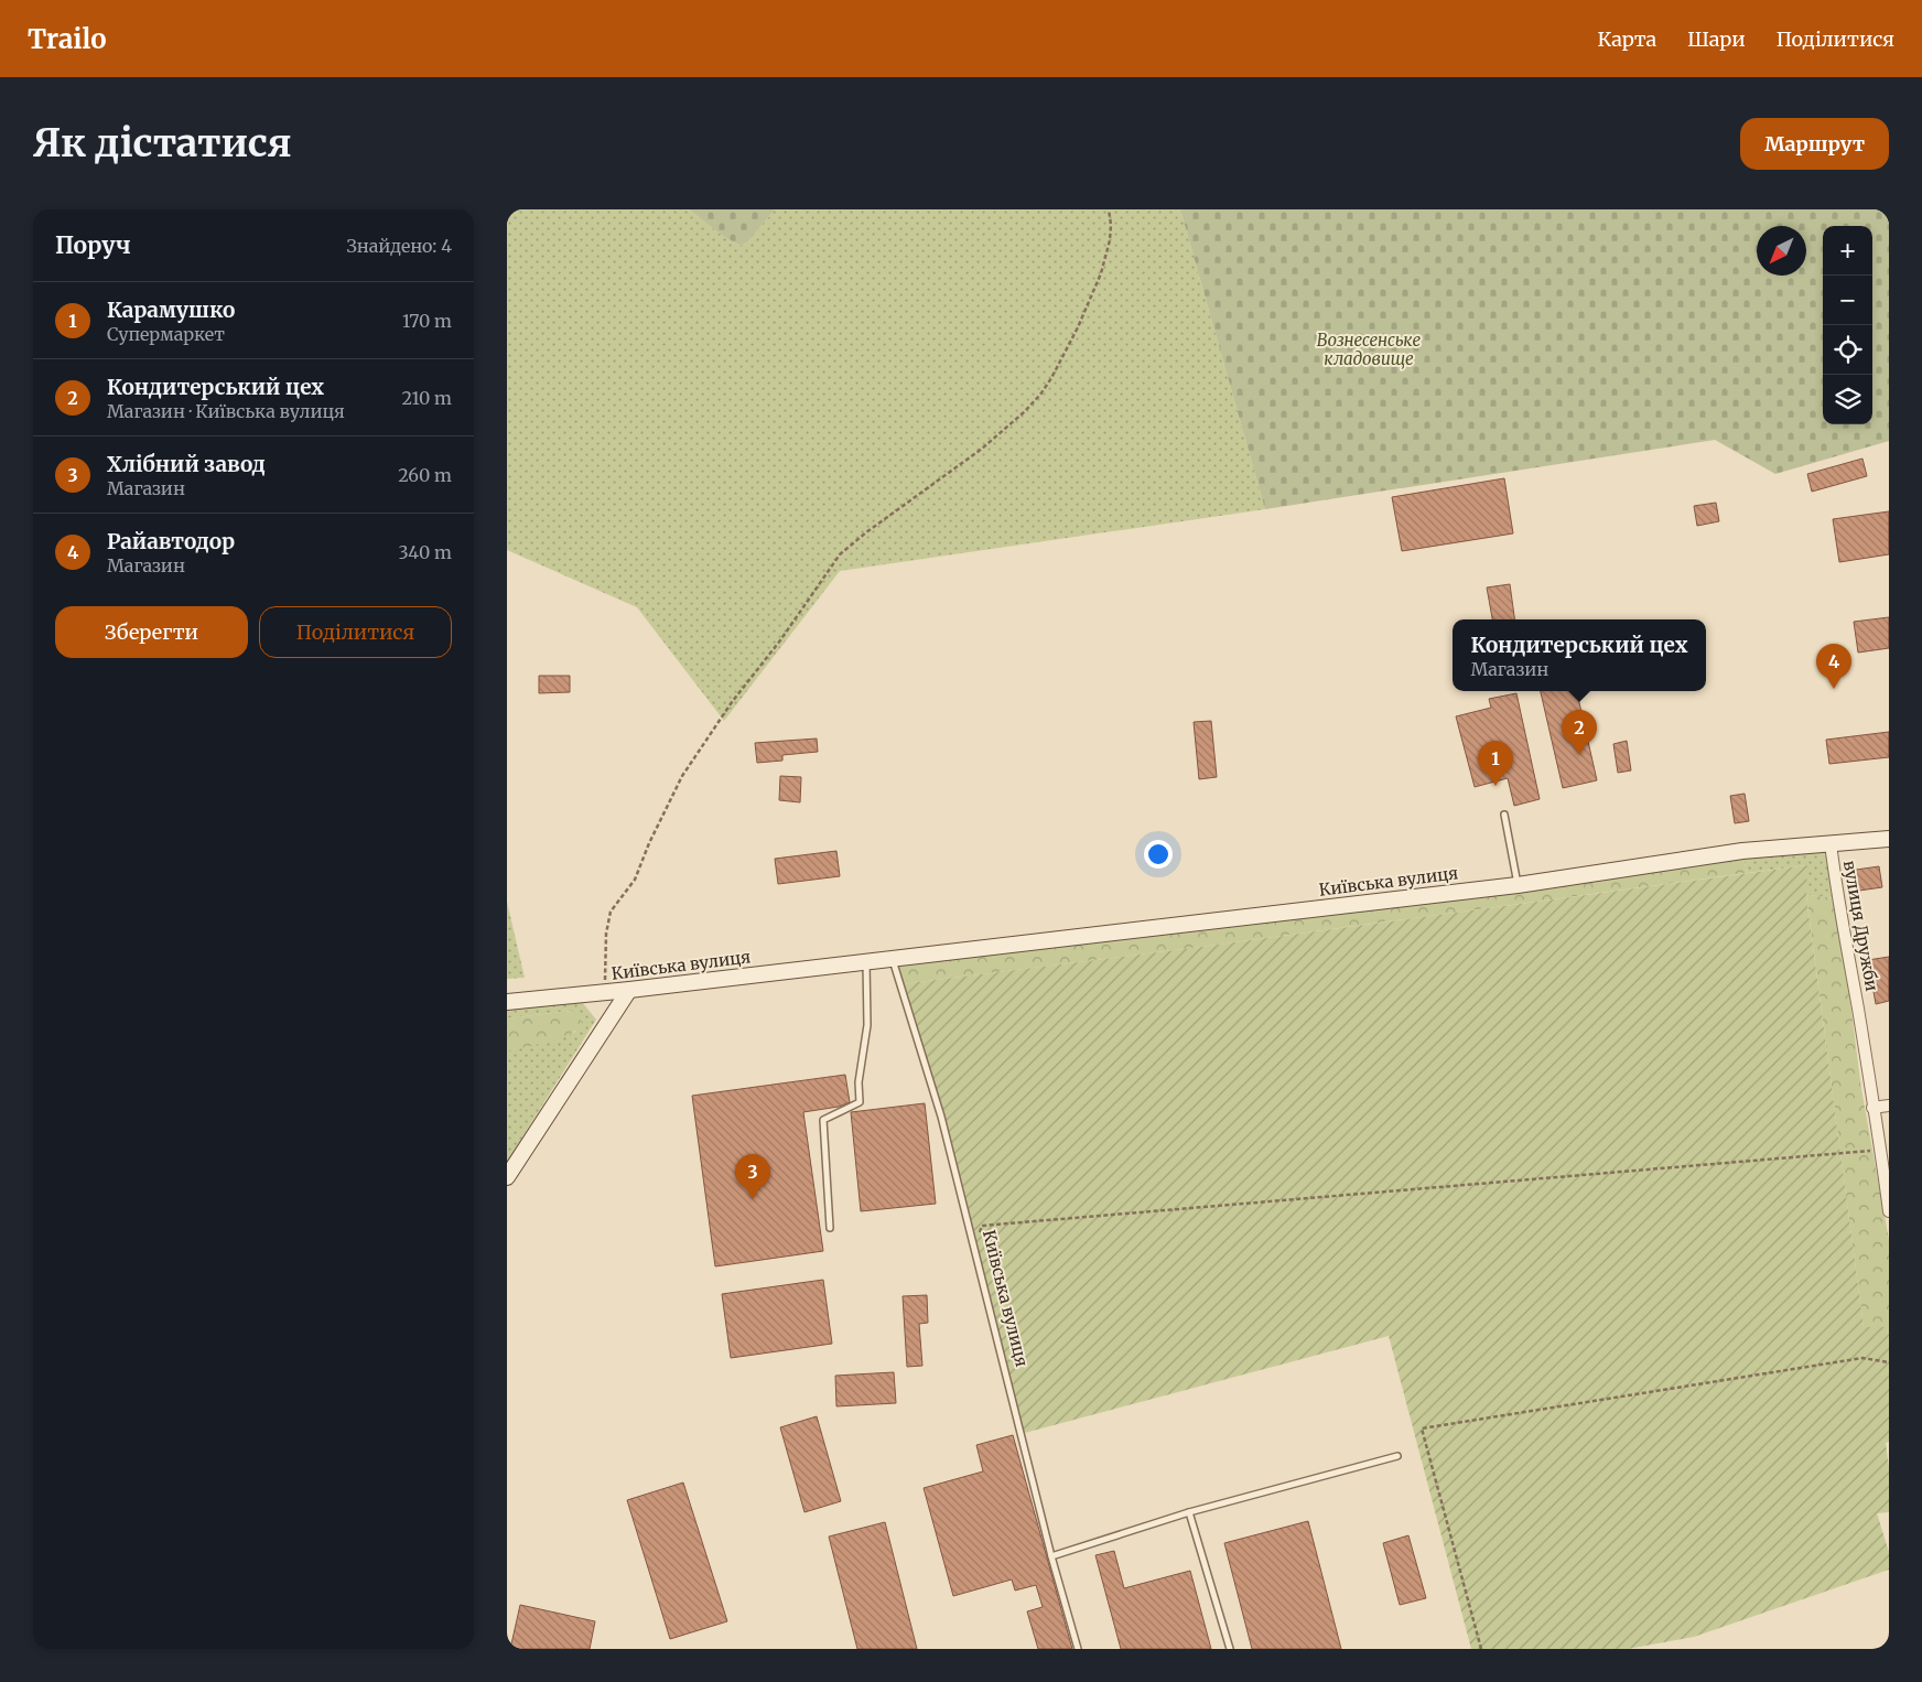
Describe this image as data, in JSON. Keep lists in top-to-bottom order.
{
  "streets": {
    "main road": ["Київська вулиця"],
    "street": ["вулиця Дружби"]
  },
  "crossings": [
    ["Київська вулиця", "вулиця Дружби"]
  ],
  "parks": ["Вознесенське кладовище"],
  "north": "bottom left",
  "page": {
    "header": "Trailo",
    "nav": ["Карта", "Шари", "Поділитися"],
    "buttons": [
      "Маршрут",
      ["Зберегти", "Поділитися"]
    ],
    "title": "Як дістатися",
    "heading": ["Поруч", "Знайдено: 4"],
    "map_buttons": ["+", "−"],
    "list": [
      {
        "mark": "1",
        "name": "Карамушко",
        "note": "Супермаркет",
        "value": "170 m"
      },
      {
        "mark": "2",
        "name": "Кондитерський цех",
        "note": "Магазин · Київська вулиця",
        "value": "210 m"
      },
      {
        "mark": "3",
        "name": "Хлібний завод",
        "note": "Магазин",
        "value": "260 m"
      },
      {
        "mark": "4",
        "name": "Райавтодор",
        "note": "Магазин",
        "value": "340 m"
      }
    ],
    "popup": ["Кондитерський цех", "Магазин"],
    "pins": [
      "4",
      "2",
      "1",
      "3"
    ]
  }
}
